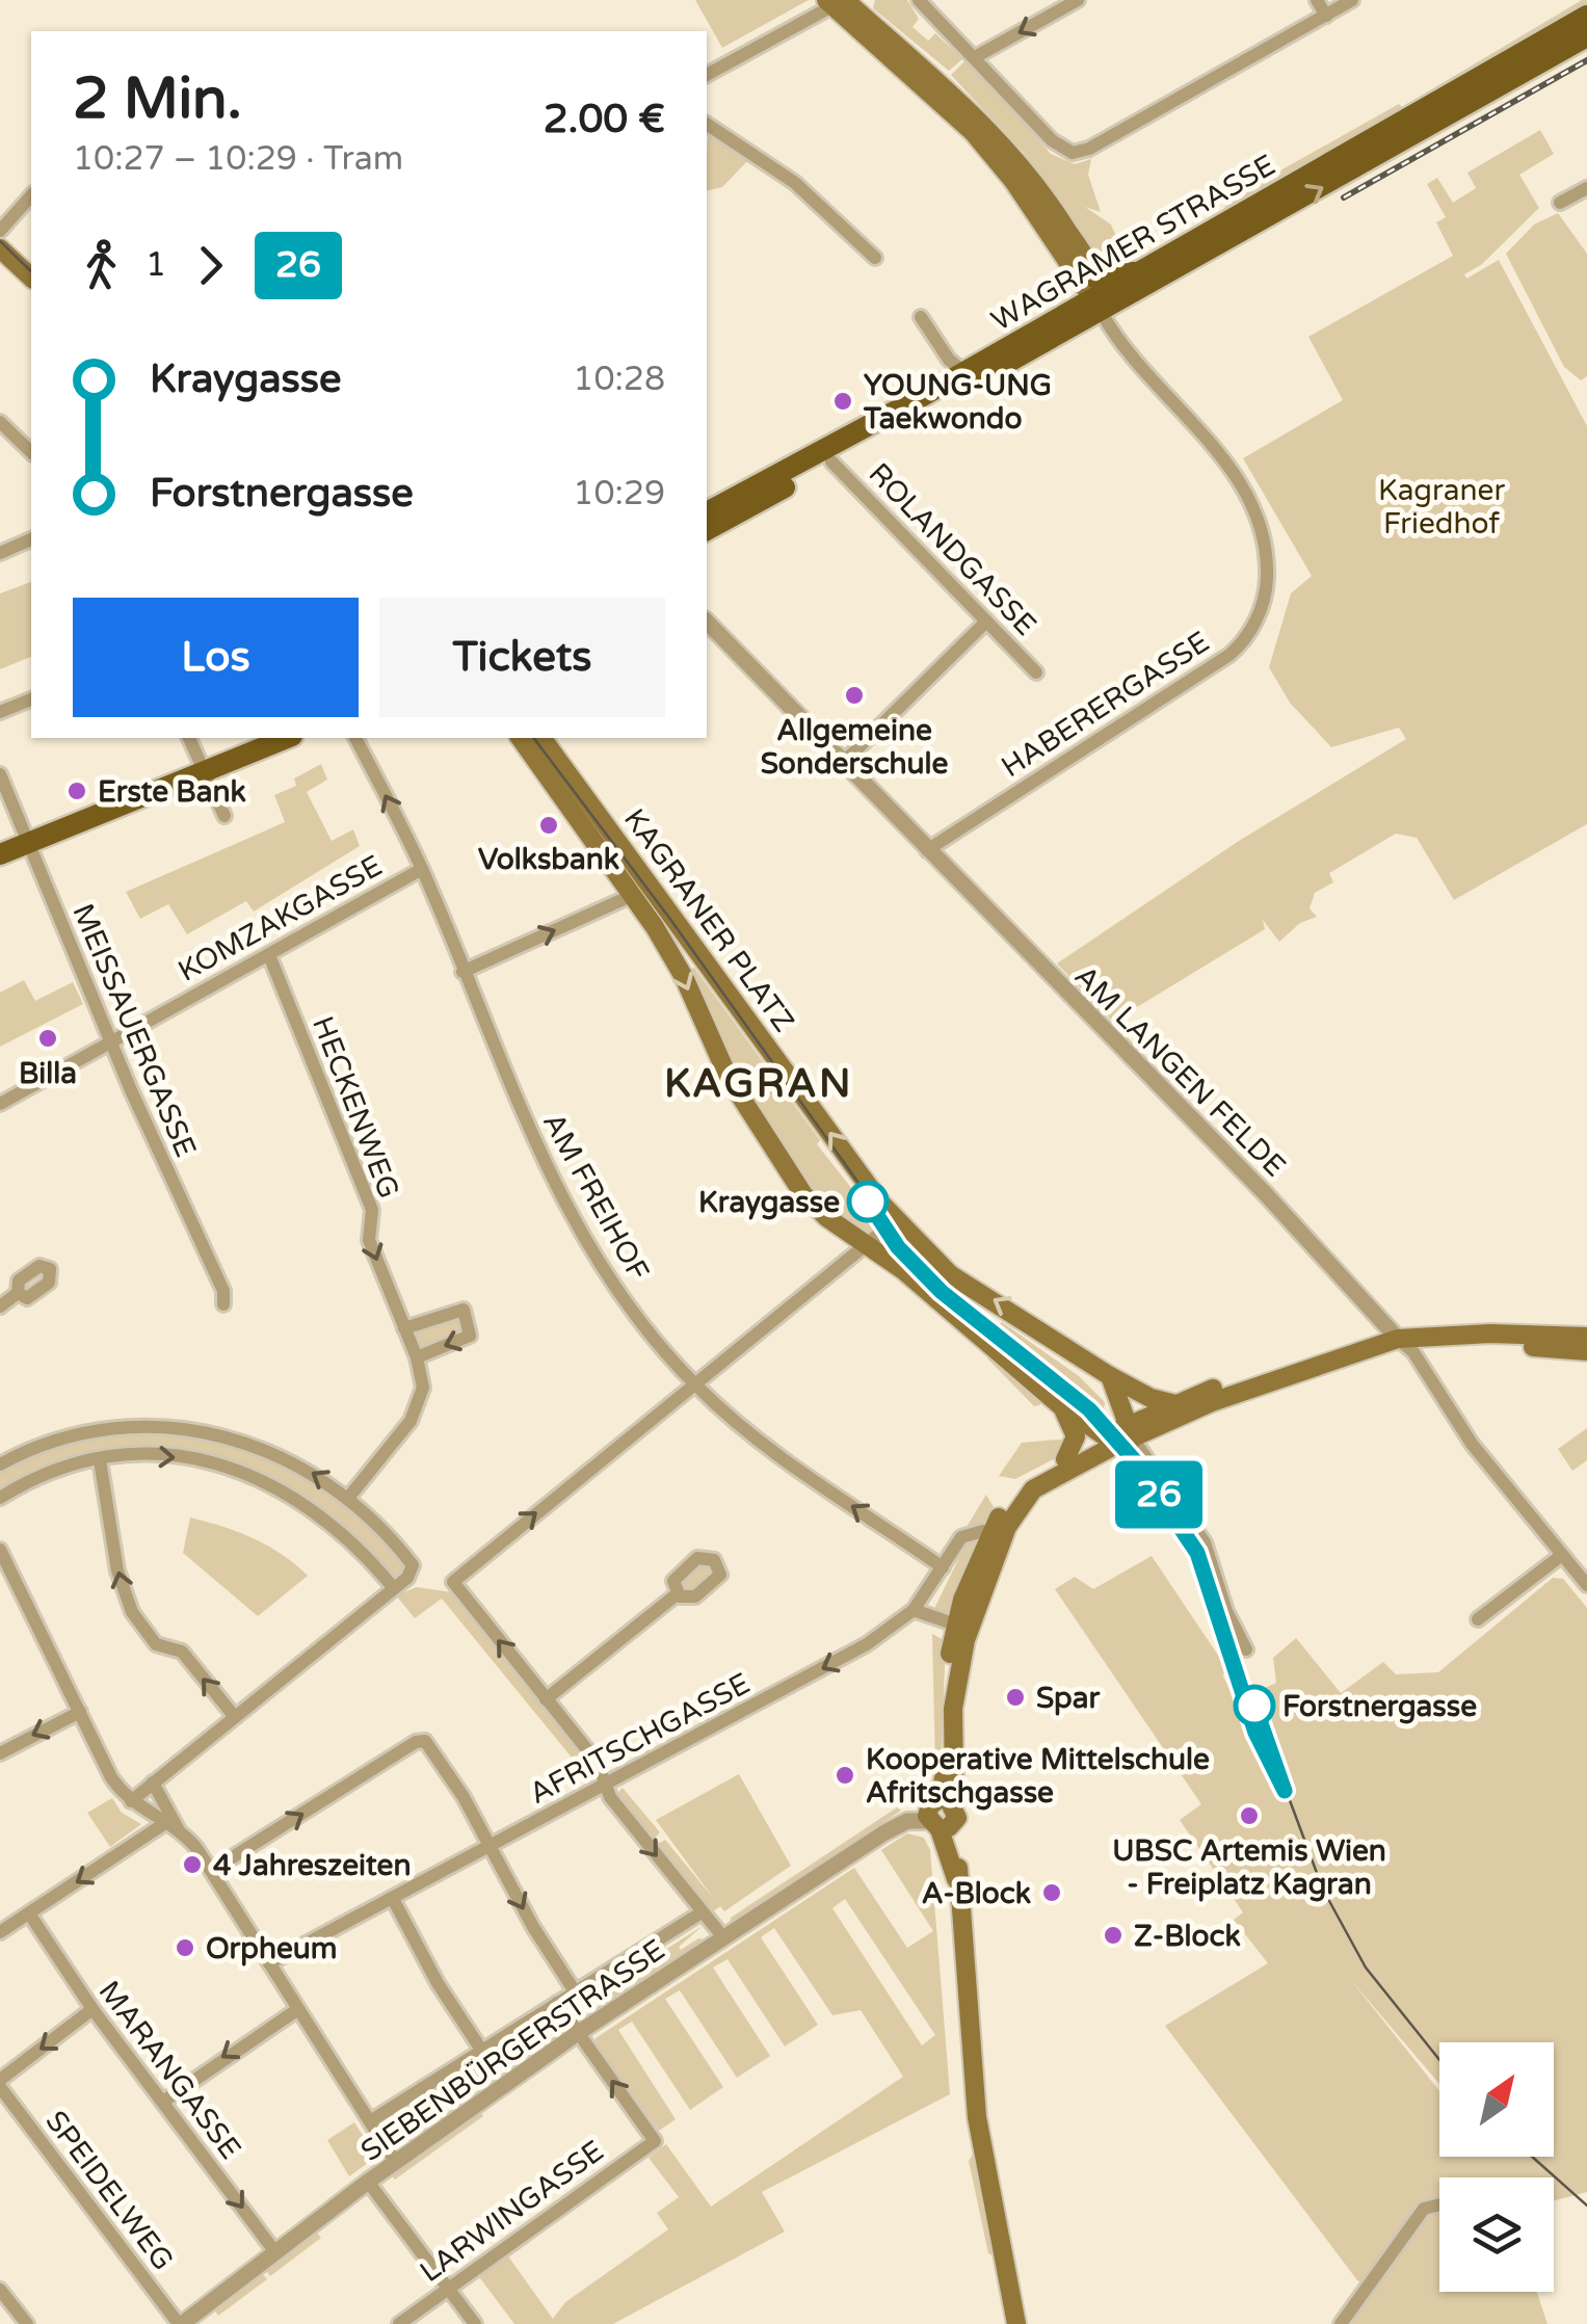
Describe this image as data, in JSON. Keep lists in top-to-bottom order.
{
  "streets": {
    "main road": ["WAGRAMER STRASSE", "KAGRANER PLATZ"],
    "street": [
      "ROLANDGASSE",
      "HABERERGASSE",
      "KOMZAKGASSE",
      "MEISSAUERGASSE",
      "AM LANGEN FELDE",
      "HECKENWEG",
      "AM FREIHOF",
      "AFRITSCHGASSE",
      "SIEBENBÜRGERSTRASSE",
      "MARANGASSE",
      "SPEIDELWEG",
      "LARWINGASSE"
    ]
  },
  "crossings": [
    ["WAGRAMER STRASSE", "ROLANDGASSE"],
    ["WAGRAMER STRASSE", "HABERERGASSE"],
    ["HABERERGASSE", "AM LANGEN FELDE"],
    ["KOMZAKGASSE", "MEISSAUERGASSE"],
    ["KOMZAKGASSE", "HECKENWEG"],
    ["KOMZAKGASSE", "AM FREIHOF"],
    ["AM FREIHOF", "AFRITSCHGASSE"],
    ["SIEBENBÜRGERSTRASSE", "MARANGASSE"],
    ["SIEBENBÜRGERSTRASSE", "SPEIDELWEG"],
    ["SIEBENBÜRGERSTRASSE", "LARWINGASSE"]
  ],
  "one_way": [
    "HECKENWEG",
    "AM FREIHOF",
    "AFRITSCHGASSE",
    "MARANGASSE"
  ],
  "districts": ["KAGRAN"],
  "parks": ["Kagraner Friedhof"],
  "places": [
    "YOUNG-UNG Taekwondo",
    "Allgemeine Sonderschule",
    "Erste Bank",
    "Volksbank",
    "Billa",
    "Kraygasse",
    "Spar",
    "Forstnergasse",
    "Kooperative Mittelschule Afritschgasse",
    "UBSC Artemis Wien - Freiplatz Kagran",
    "4 Jahreszeiten",
    "A-Block",
    "Z-Block",
    "Orpheum"
  ],
  "lines": ["tram line 26"],
  "north": "top right",
  "page": {
    "on_map": "26",
    "heading": ["2 Min.", "10:27 – 10:29 · Tram", "2.00 €"],
    "legs": ["1", "26"],
    "list": [
      {
        "name": "Kraygasse",
        "value": "10:28"
      },
      {
        "name": "Forstnergasse",
        "value": "10:29"
      }
    ],
    "buttons": ["Los", "Tickets"]
  }
}
